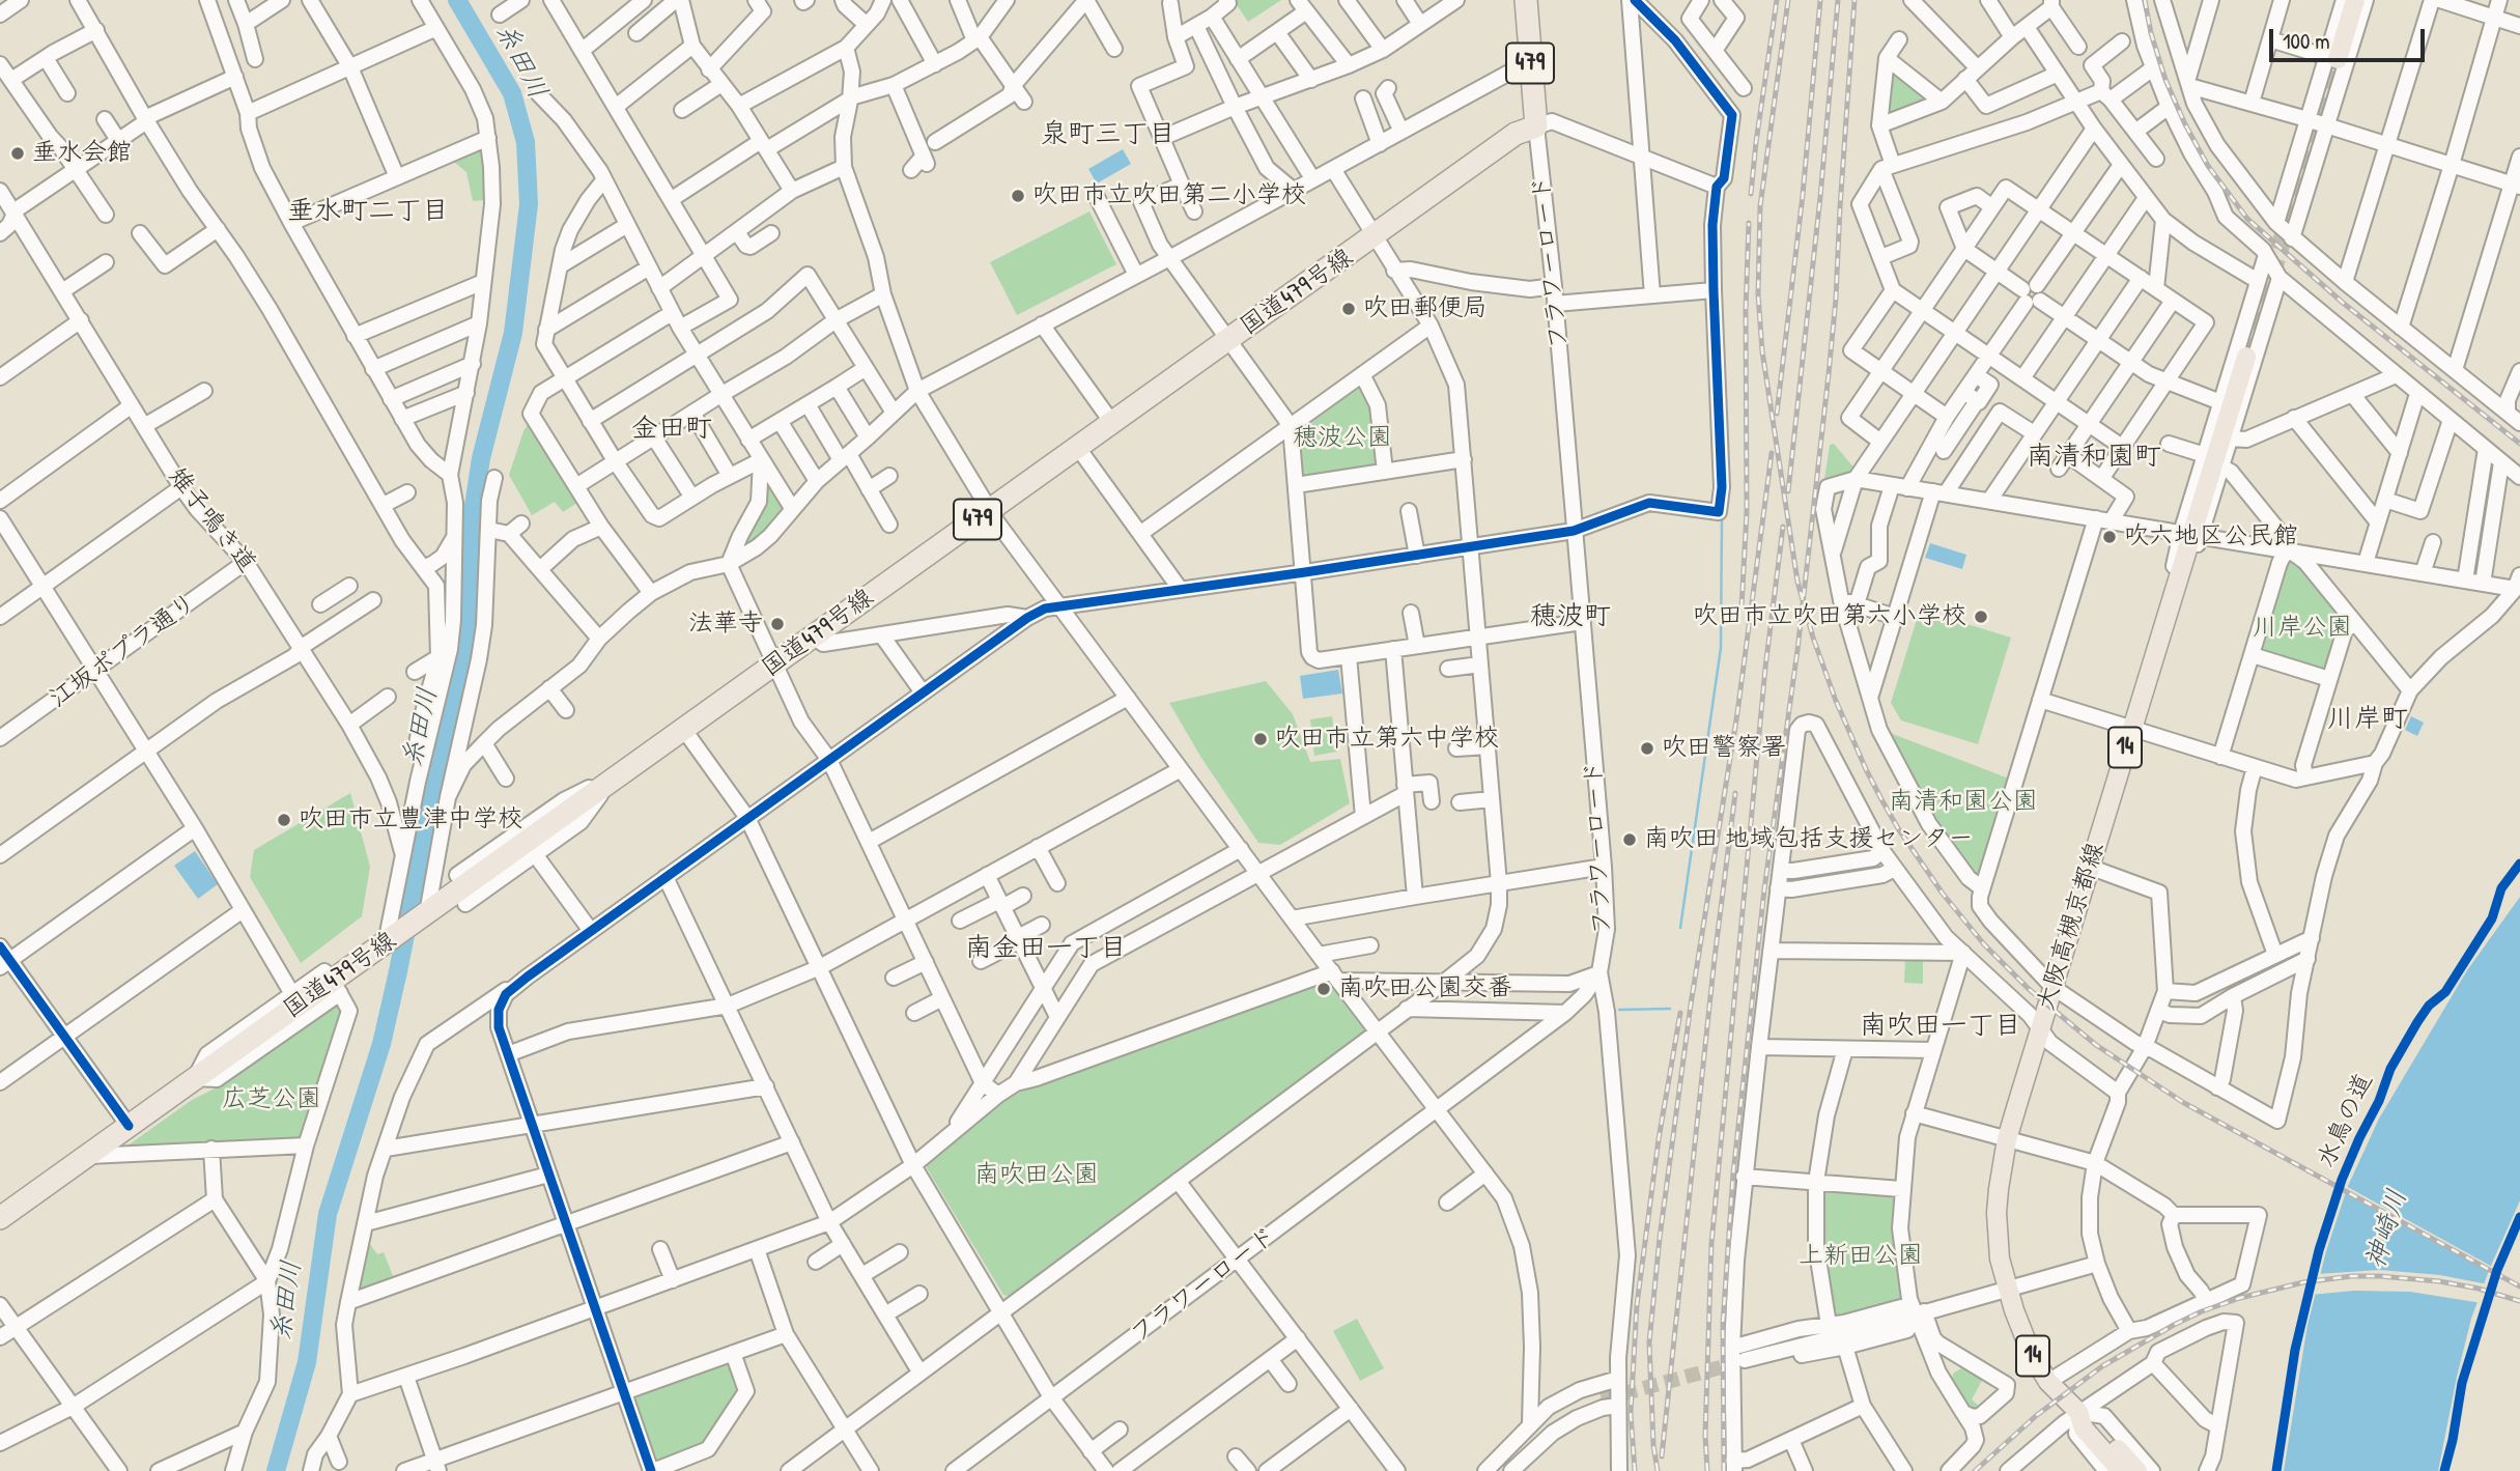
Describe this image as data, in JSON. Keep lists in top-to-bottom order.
{
  "streets": {
    "highway": ["479", "国道479号線"],
    "main road": ["14", "大阪高槻京都線"],
    "street": ["フラワーロード", "雉子鳴き道", "江坂ポプラ通り"],
    "cycle path": ["水鳥の道"]
  },
  "crossings": [
    ["479", "フラワーロード"],
    ["479", "国道479号線"],
    ["フラワーロード", "国道479号線"],
    ["雉子鳴き道", "江坂ポプラ通り"]
  ],
  "districts": [
    "泉町三丁目",
    "垂水町二丁目",
    "金田町",
    "南清和園町",
    "穂波町",
    "川岸町",
    "南金田一丁目",
    "南吹田一丁目"
  ],
  "water": ["糸田川", "神崎川"],
  "parks": [
    "穂波公園",
    "川岸公園",
    "南清和園公園",
    "広芝公園",
    "南吹田公園",
    "上新田公園"
  ],
  "places": [
    "垂水会館",
    "吹田市立吹田第二小学校",
    "吹田郵便局",
    "吹六地区公民館",
    "吹田市立吹田第六小学校",
    "法華寺",
    "吹田市立第六中学校",
    "吹田警察署",
    "吹田市立豊津中学校",
    "南吹田 地域包括支援センター",
    "南吹田公園交番"
  ],
  "scale_bar": "100 m"
}
